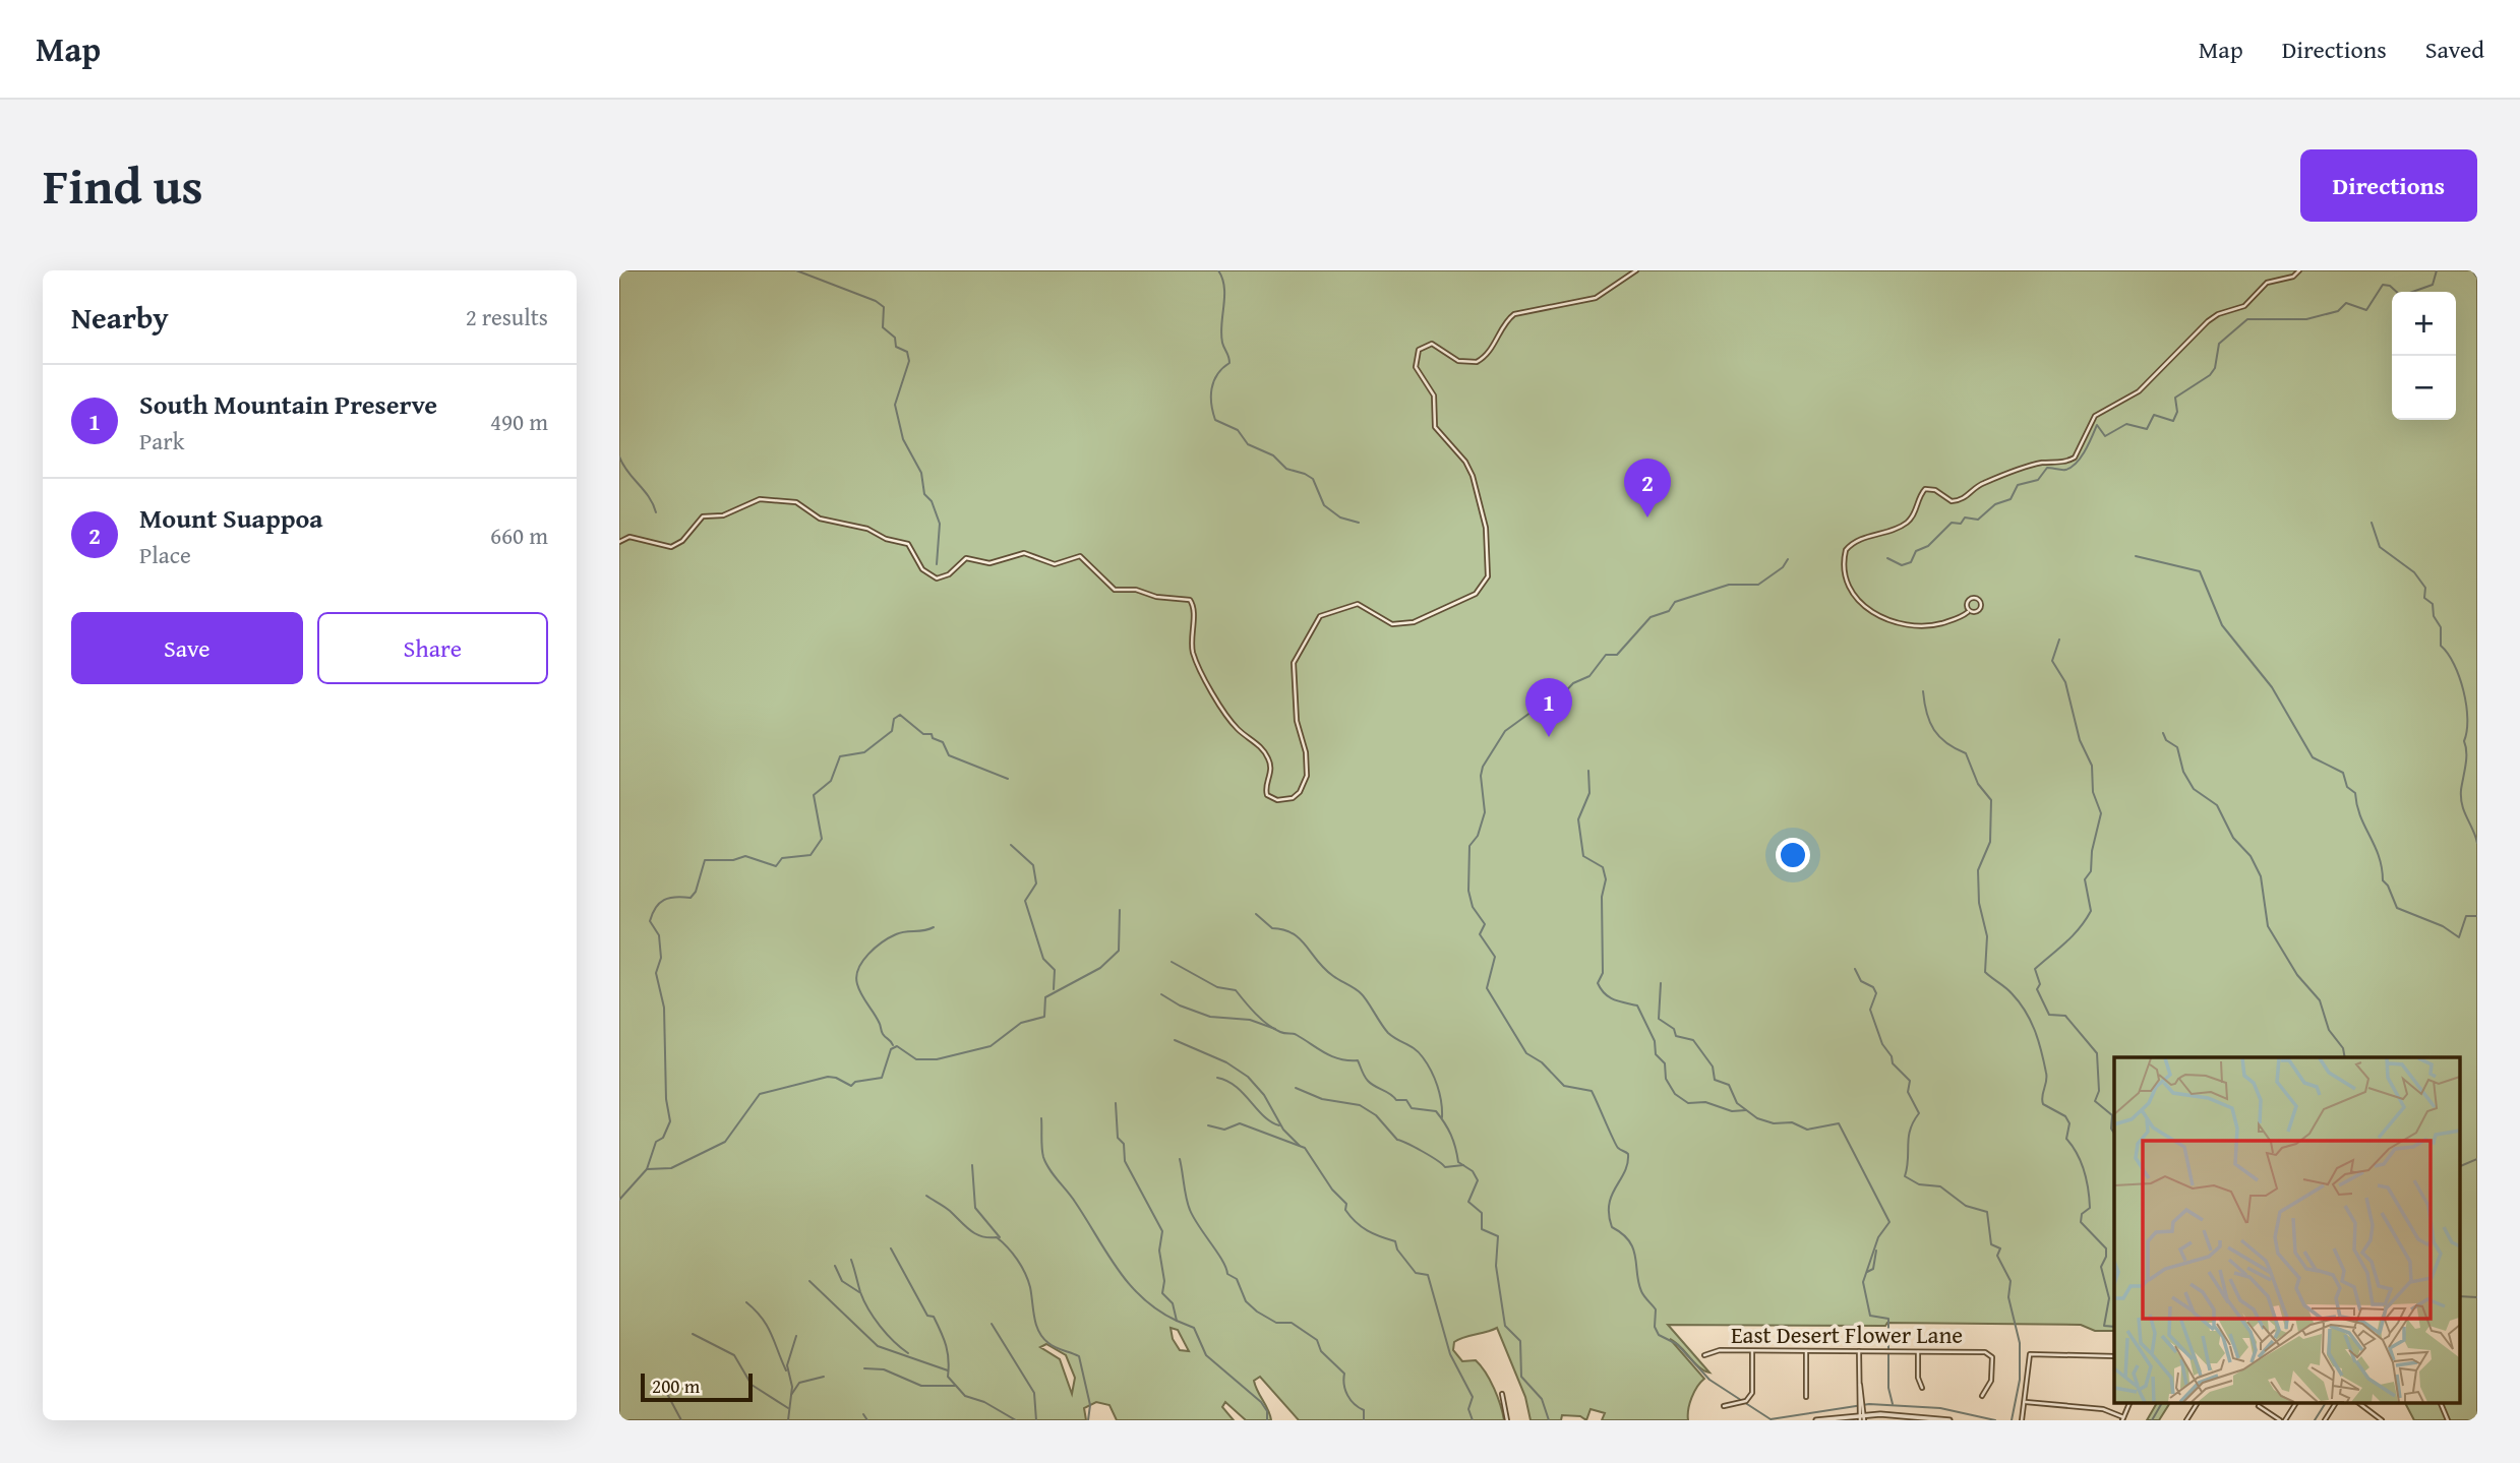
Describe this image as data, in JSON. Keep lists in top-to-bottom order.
{
  "streets": {
    "street": ["East Desert Flower Lane"]
  },
  "scale_bar": "200 m",
  "page": {
    "header": "Map",
    "nav": ["Map", "Directions", "Saved"],
    "title": "Find us",
    "buttons": [
      "Directions",
      ["Save", "Share"]
    ],
    "heading": ["Nearby", "2 results"],
    "map_buttons": ["+", "−"],
    "list": [
      {
        "mark": "1",
        "name": "South Mountain Preserve",
        "note": "Park",
        "value": "490 m"
      },
      {
        "mark": "2",
        "name": "Mount Suappoa",
        "note": "Place",
        "value": "660 m"
      }
    ],
    "pins": ["2", "1"],
    "scale": "200 m"
  }
}
